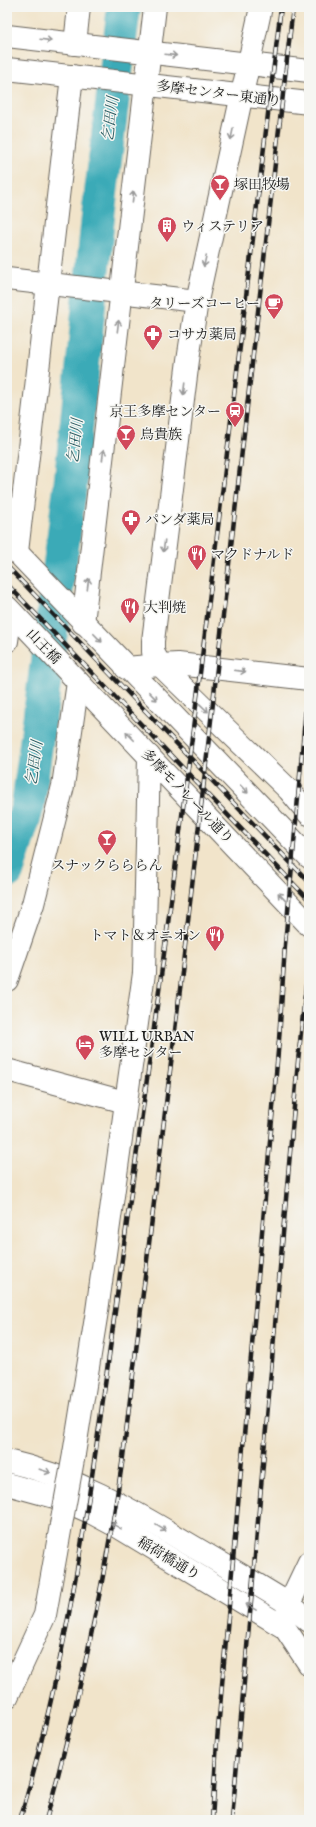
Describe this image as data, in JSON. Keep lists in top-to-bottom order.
{
  "streets": {
    "street": [
      "多摩センター東通り",
      "山王橋",
      "多摩モノレール通り",
      "稲荷橋通り"
    ]
  },
  "crossings": [
    ["山王橋", "多摩モノレール通り"]
  ],
  "water": ["乞田川"],
  "places": {
    "bar": ["塚田牧場", "鳥貴族", "スナックらららん"],
    "building": ["ウィステリア"],
    "cafe": ["タリーズコーヒー"],
    "pharmacy": ["コサカ薬局", "パンダ薬局"],
    "station": ["京王多摩センター"],
    "restaurant": ["マクドナルド", "大判焼", "トマト＆オニオン"],
    "hotel": ["WILL URBAN 多摩センター"]
  }
}
